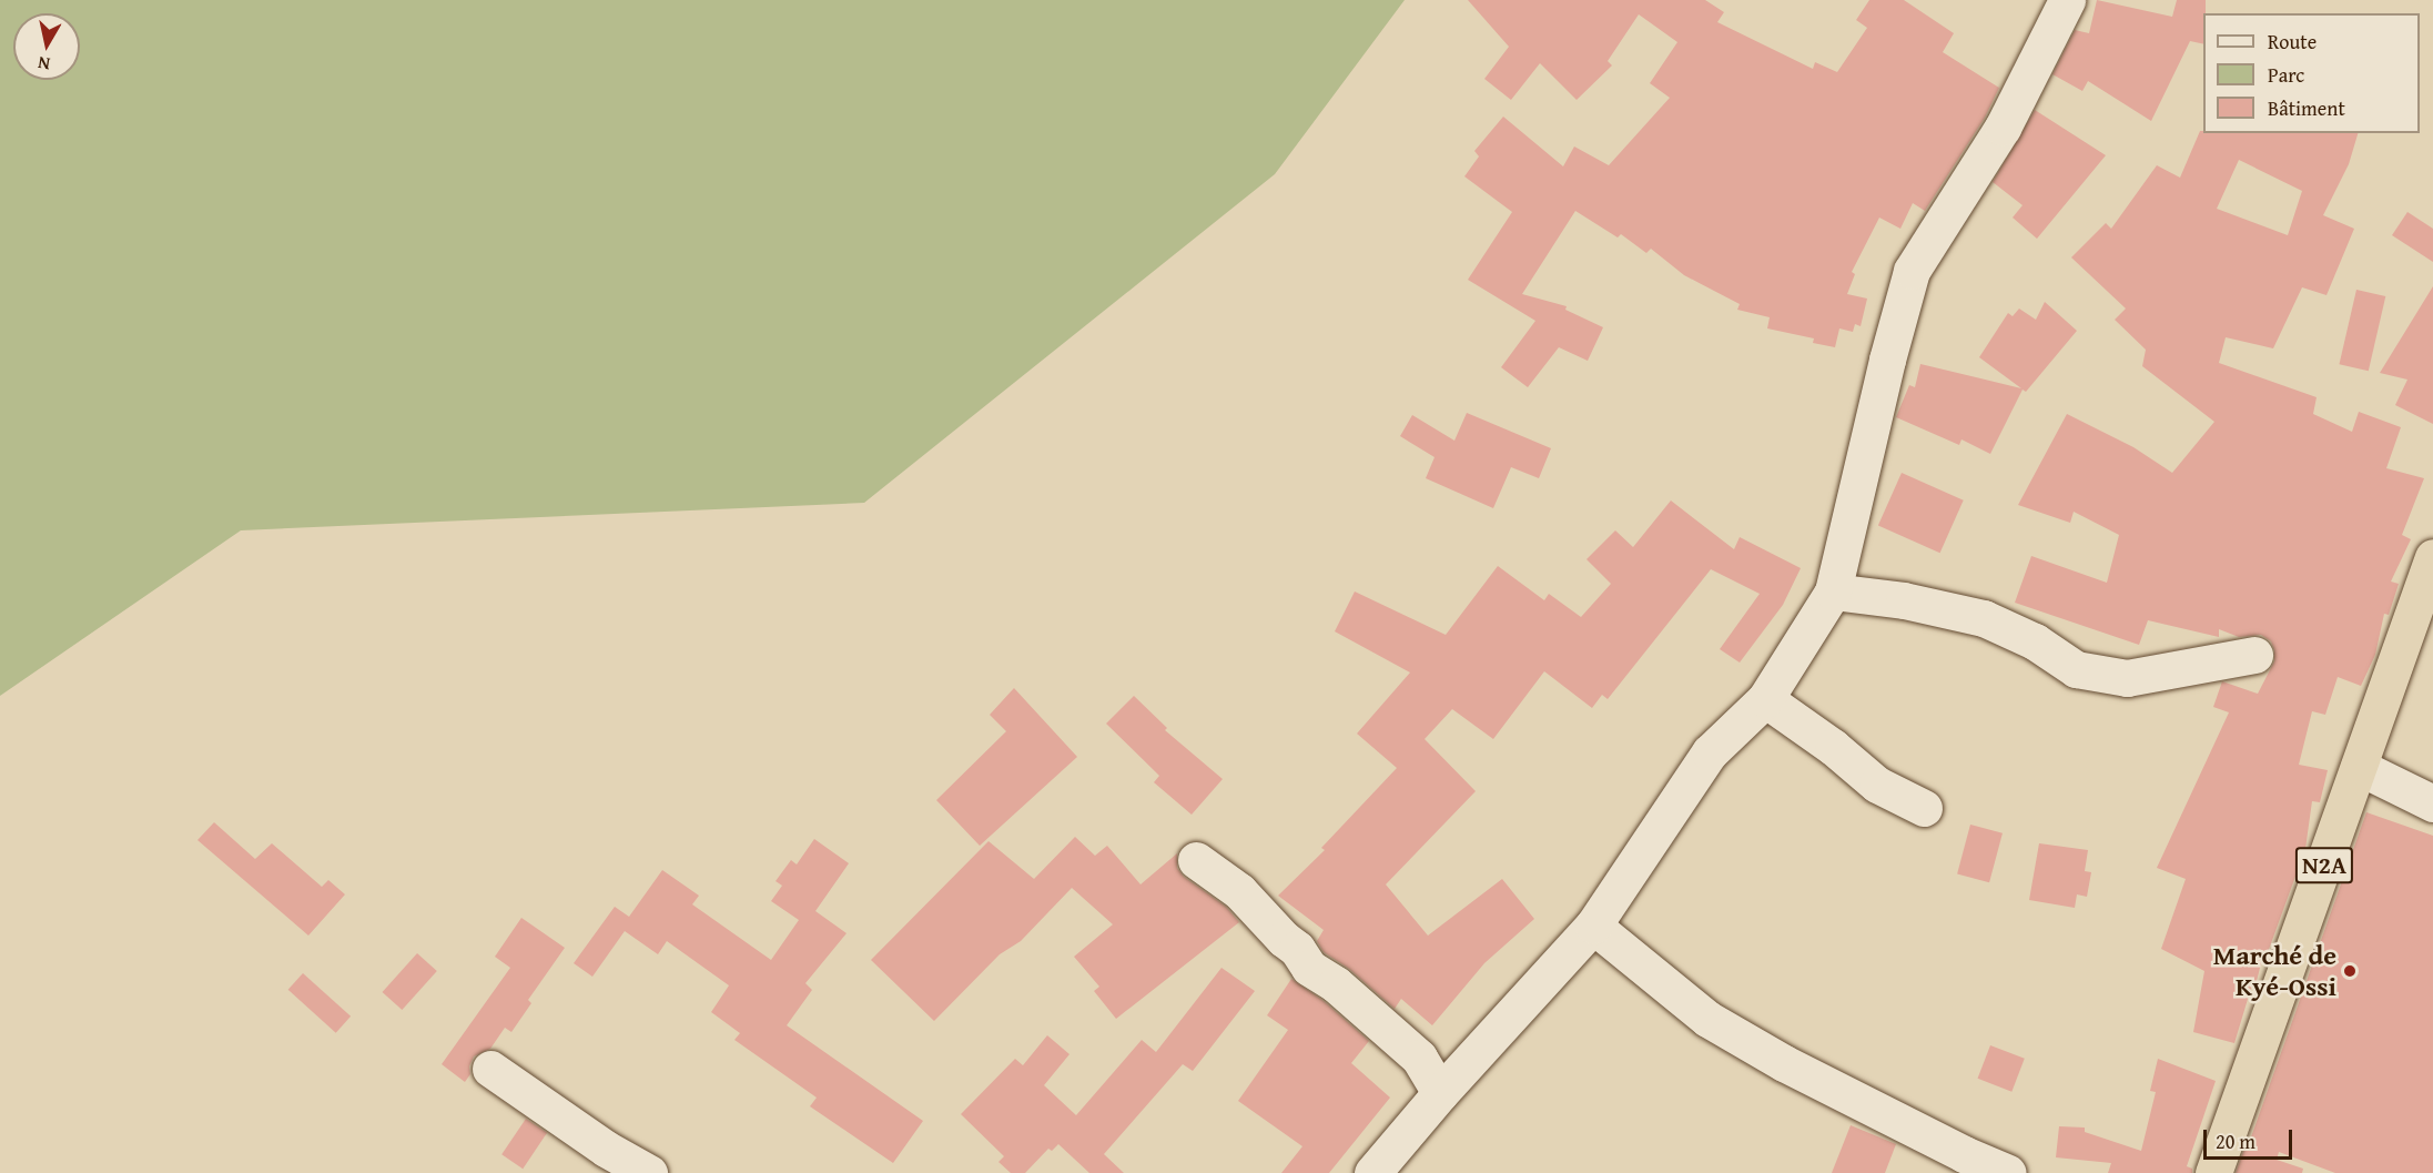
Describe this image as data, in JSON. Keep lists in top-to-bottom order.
{
  "streets": {
    "highway": ["N2A"]
  },
  "places": ["Marché de Kyé-Ossi"],
  "legend": ["Route", "Parc", "Bâtiment"],
  "scale_bar": "20 m",
  "north": "bottom"
}
